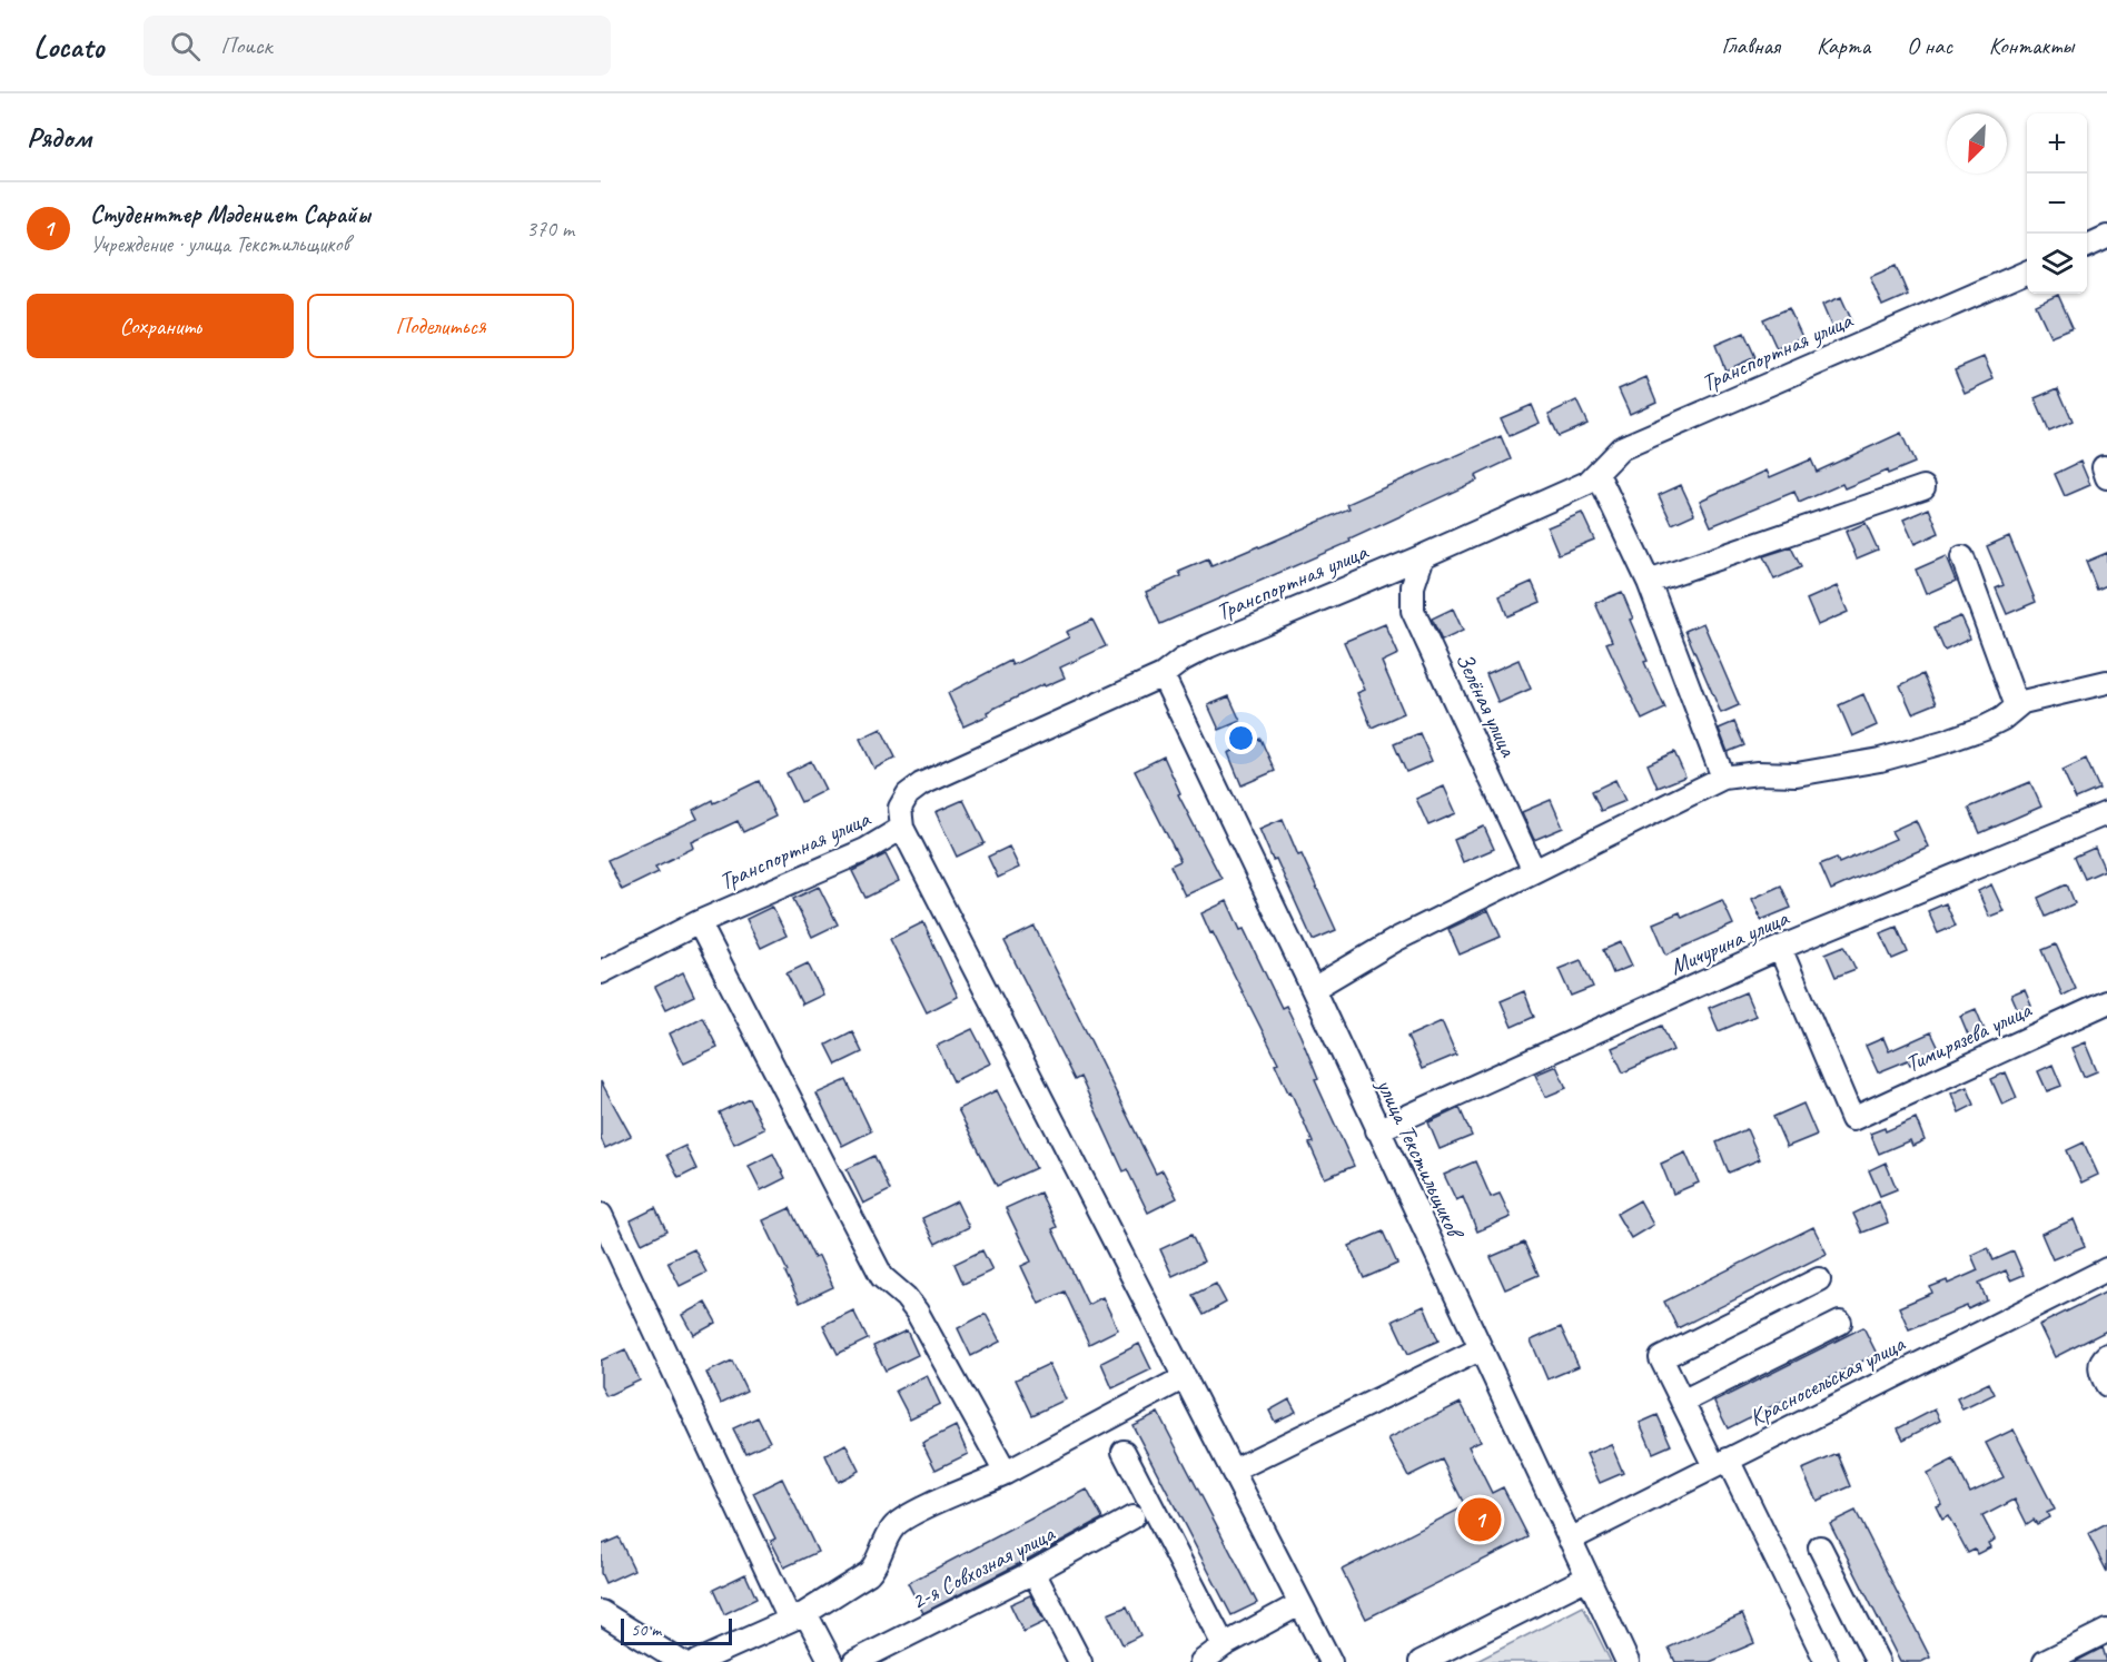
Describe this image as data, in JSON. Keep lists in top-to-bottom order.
{
  "streets": {
    "street": [
      "Транспортная улица",
      "Зелёная улица",
      "Мичурина улица",
      "Тимирязева улица",
      "улица Текстильщиков",
      "Красносельская улица",
      "2-я Совхозная улица"
    ]
  },
  "crossings": [
    ["Транспортная улица", "Зелёная улица"],
    ["Транспортная улица", "улица Текстильщиков"],
    ["Мичурина улица", "Тимирязева улица"],
    ["Мичурина улица", "улица Текстильщиков"],
    ["улица Текстильщиков", "Красносельская улица"]
  ],
  "scale_bar": "50 m",
  "north": "bottom left",
  "page": {
    "header": "Locato",
    "search": "Поиск",
    "nav": [
      "Главная",
      "Карта",
      "О нас",
      "Контакты"
    ],
    "heading": "Рядом",
    "map_buttons": ["+", "−"],
    "list": [
      {
        "mark": "1",
        "name": "Студенттер Мәдениет Сарайы",
        "note": "Учреждение · улица Текстильщиков",
        "value": "370 m"
      }
    ],
    "buttons": ["Сохранить", "Поделиться"],
    "pins": "1",
    "scale": "50 m"
  }
}
